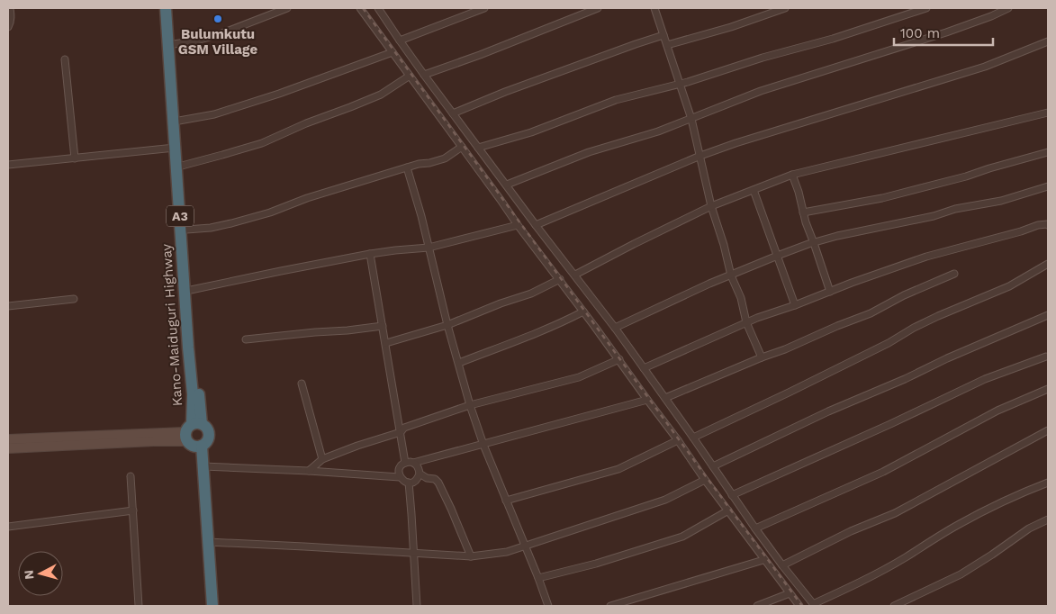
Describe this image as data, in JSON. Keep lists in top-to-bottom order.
{
  "streets": {
    "highway": ["A3", "Kano-Maiduguri Highway"]
  },
  "places": ["Bulumkutu GSM Village"],
  "scale_bar": "100 m",
  "north": "left"
}
